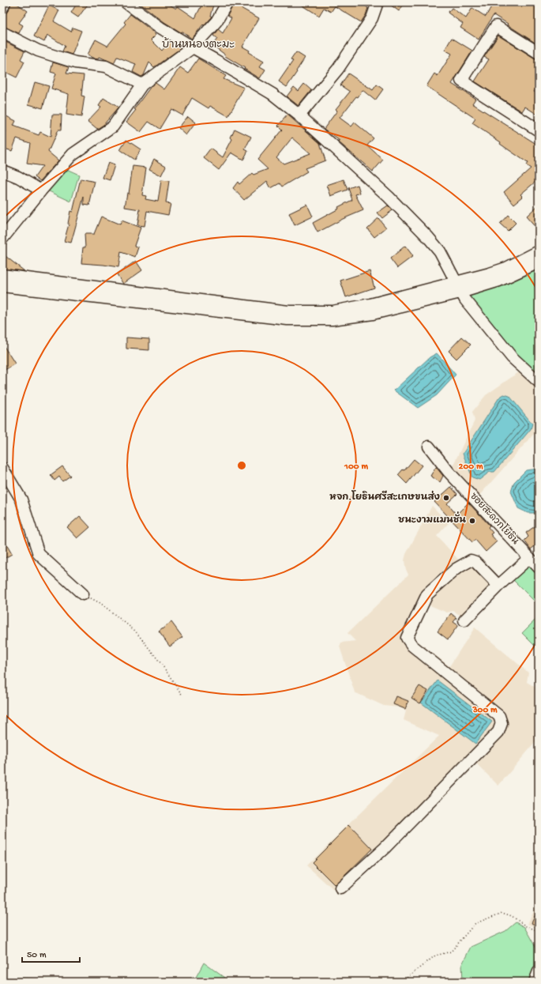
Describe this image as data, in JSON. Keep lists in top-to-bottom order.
{
  "streets": {
    "street": ["ซอยสะดวกโยธิน"]
  },
  "districts": ["บ้านหนองตะมะ"],
  "places": ["หจก.โยธินศรีสะเกษขนส่ง", "ชนะงามแมนชั่น"],
  "scale_bar": "50 m",
  "rings": ["100 m", "200 m", "300 m"]
}
